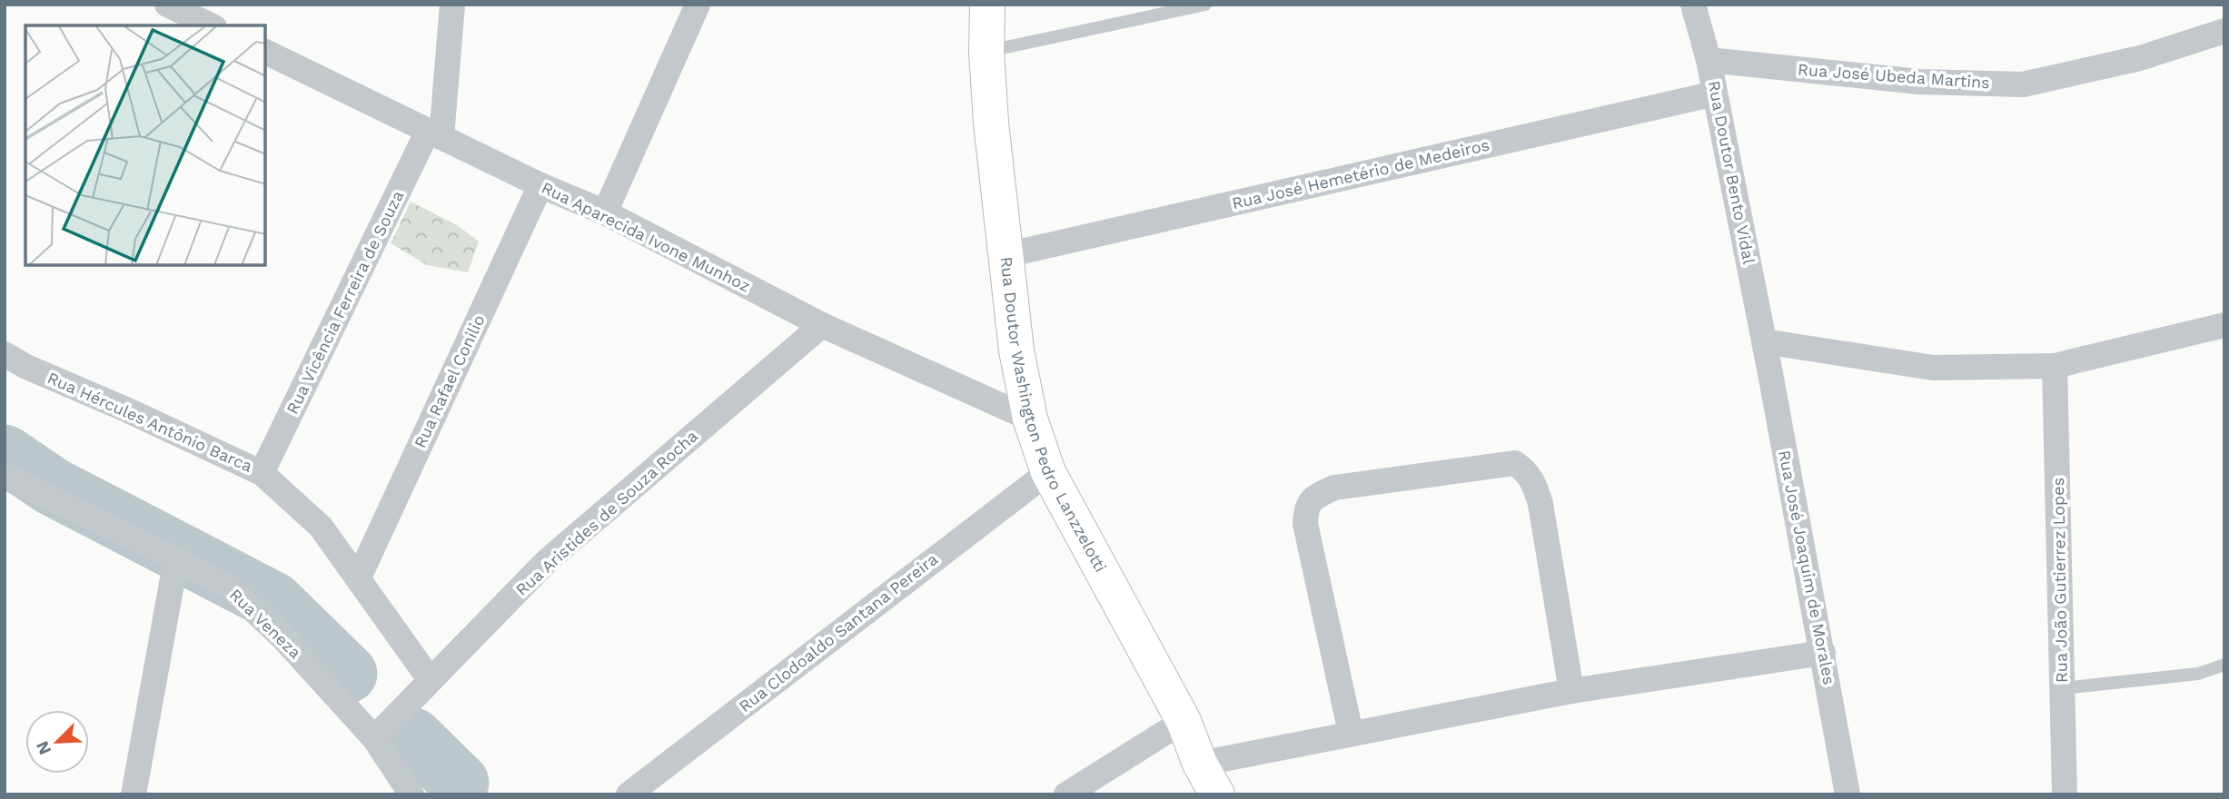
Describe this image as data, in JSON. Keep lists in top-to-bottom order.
{
  "streets": {
    "main road": ["Rua Doutor Washington Pedro Lanzzelotti"],
    "street": [
      "Rua José Ubeda Martins",
      "Rua Doutor Bento Vidal",
      "Rua José Hemetério de Medeiros",
      "Rua Aparecida Ivone Munhoz",
      "Rua Vicência Ferreira de Souza",
      "Rua Rafael Conilio",
      "Rua Hércules Antônio Barca",
      "Rua Aristides de Souza Rocha",
      "Rua José Joaquim de Morales",
      "Rua João Gutierrez Lopes",
      "Rua Veneza",
      "Rua Clodoaldo Santana Pereira"
    ]
  },
  "crossings": [
    ["Rua José Ubeda Martins", "Rua Doutor Bento Vidal"],
    ["Rua Doutor Bento Vidal", "Rua José Hemetério de Medeiros"],
    ["Rua Doutor Bento Vidal", "Rua José Joaquim de Morales"],
    ["Rua José Hemetério de Medeiros", "Rua Doutor Washington Pedro Lanzzelotti"],
    ["Rua Aparecida Ivone Munhoz", "Rua Vicência Ferreira de Souza"],
    ["Rua Aparecida Ivone Munhoz", "Rua Rafael Conilio"],
    ["Rua Aparecida Ivone Munhoz", "Rua Doutor Washington Pedro Lanzzelotti"],
    ["Rua Aparecida Ivone Munhoz", "Rua Aristides de Souza Rocha"],
    ["Rua Vicência Ferreira de Souza", "Rua Hércules Antônio Barca"],
    ["Rua Rafael Conilio", "Rua Hércules Antônio Barca"],
    ["Rua Doutor Washington Pedro Lanzzelotti", "Rua Clodoaldo Santana Pereira"],
    ["Rua Hércules Antônio Barca", "Rua Aristides de Souza Rocha"],
    ["Rua Aristides de Souza Rocha", "Rua Veneza"]
  ],
  "north": "bottom left"
}
